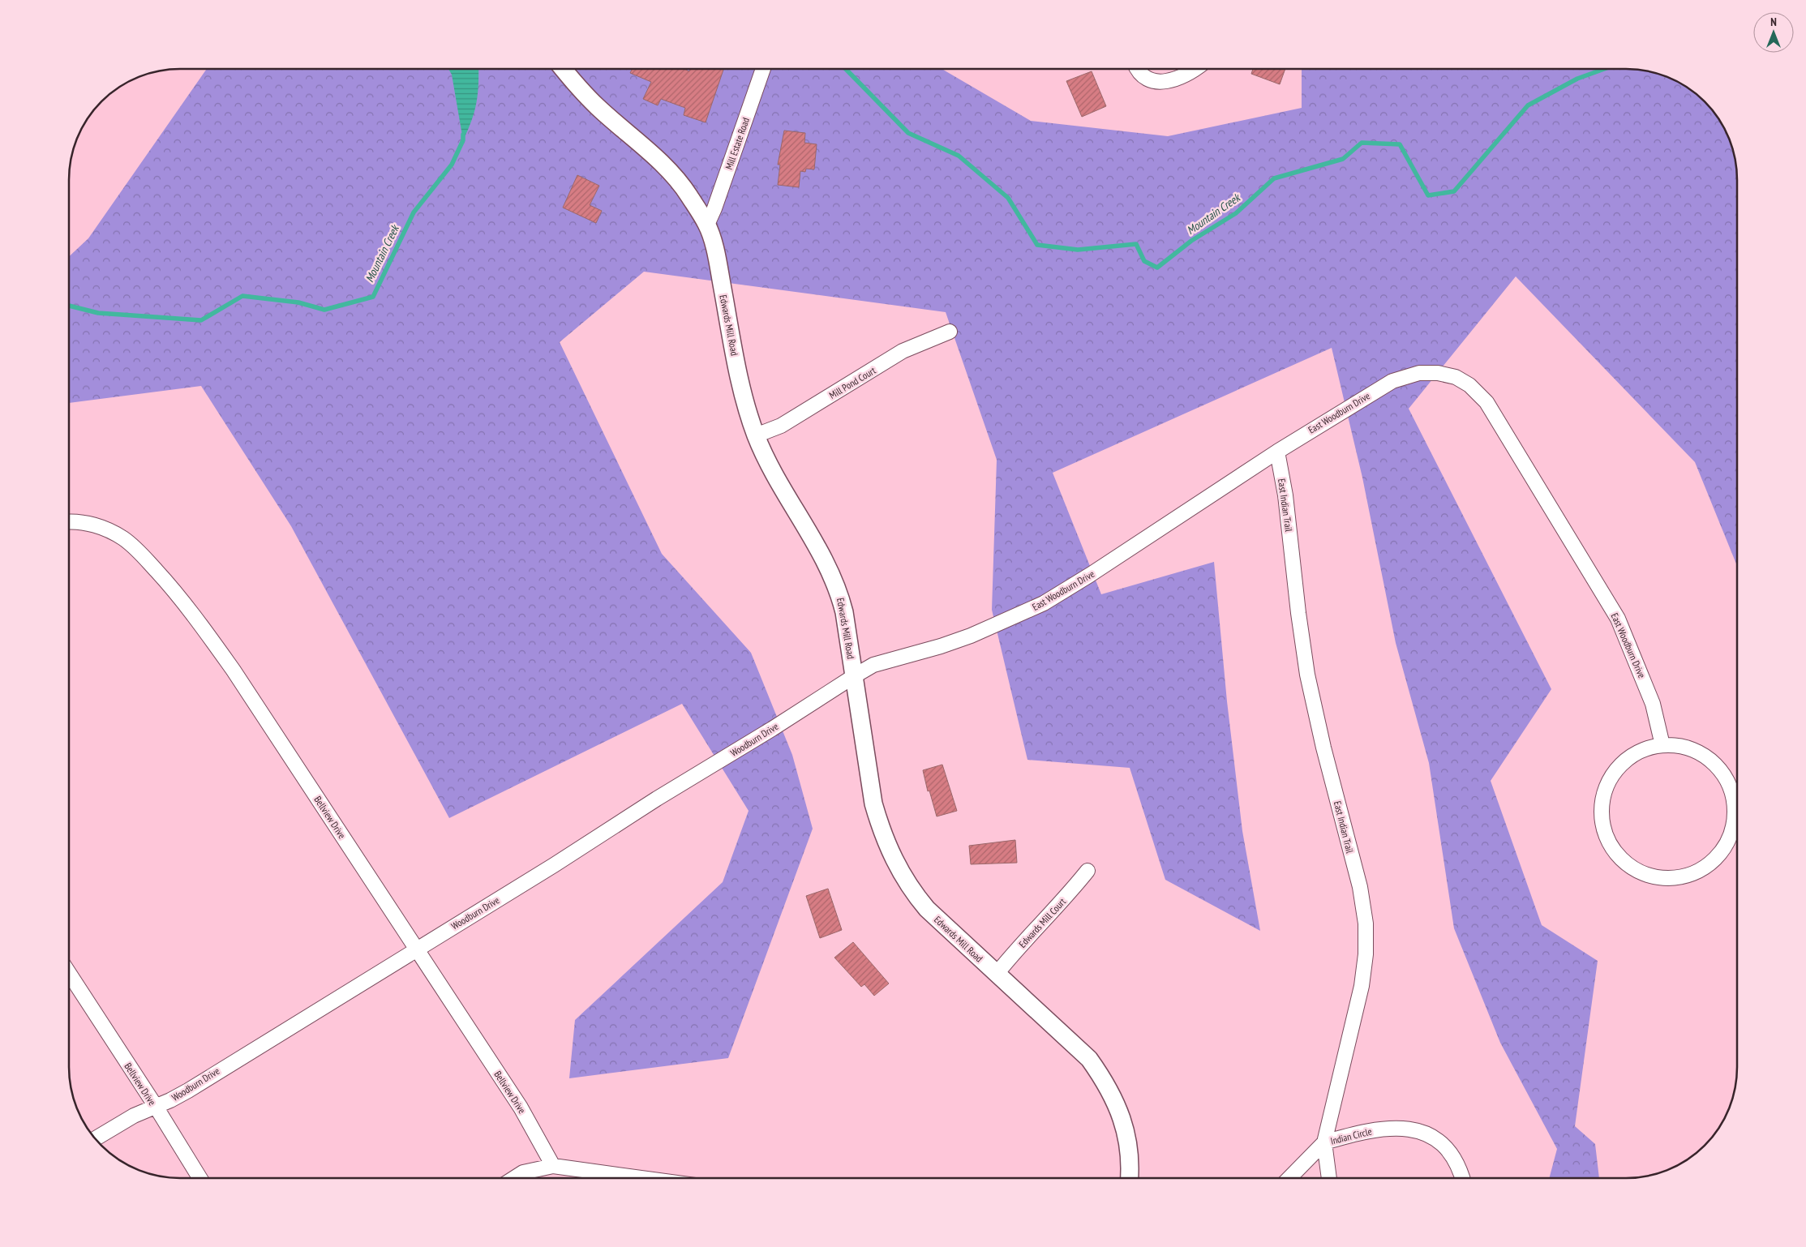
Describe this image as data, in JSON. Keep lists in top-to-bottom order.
{
  "streets": {
    "street": [
      "Mill Estate Road",
      "Edwards Mill Road",
      "Mill Pond Court",
      "East Woodburn Drive",
      "East Indian Trail",
      "Woodburn Drive",
      "Bellview Drive",
      "Edwards Mill Court",
      "Indian Circle"
    ]
  },
  "crossings": [
    ["Mill Estate Road", "Edwards Mill Road"],
    ["Edwards Mill Road", "Mill Pond Court"],
    ["Edwards Mill Road", "East Woodburn Drive"],
    ["Edwards Mill Road", "Woodburn Drive"],
    ["Edwards Mill Road", "Edwards Mill Court"],
    ["East Woodburn Drive", "East Indian Trail"],
    ["East Woodburn Drive", "Woodburn Drive"],
    ["East Indian Trail", "Indian Circle"],
    ["Woodburn Drive", "Bellview Drive"]
  ],
  "water": ["Mountain Creek"],
  "north": "top"
}
